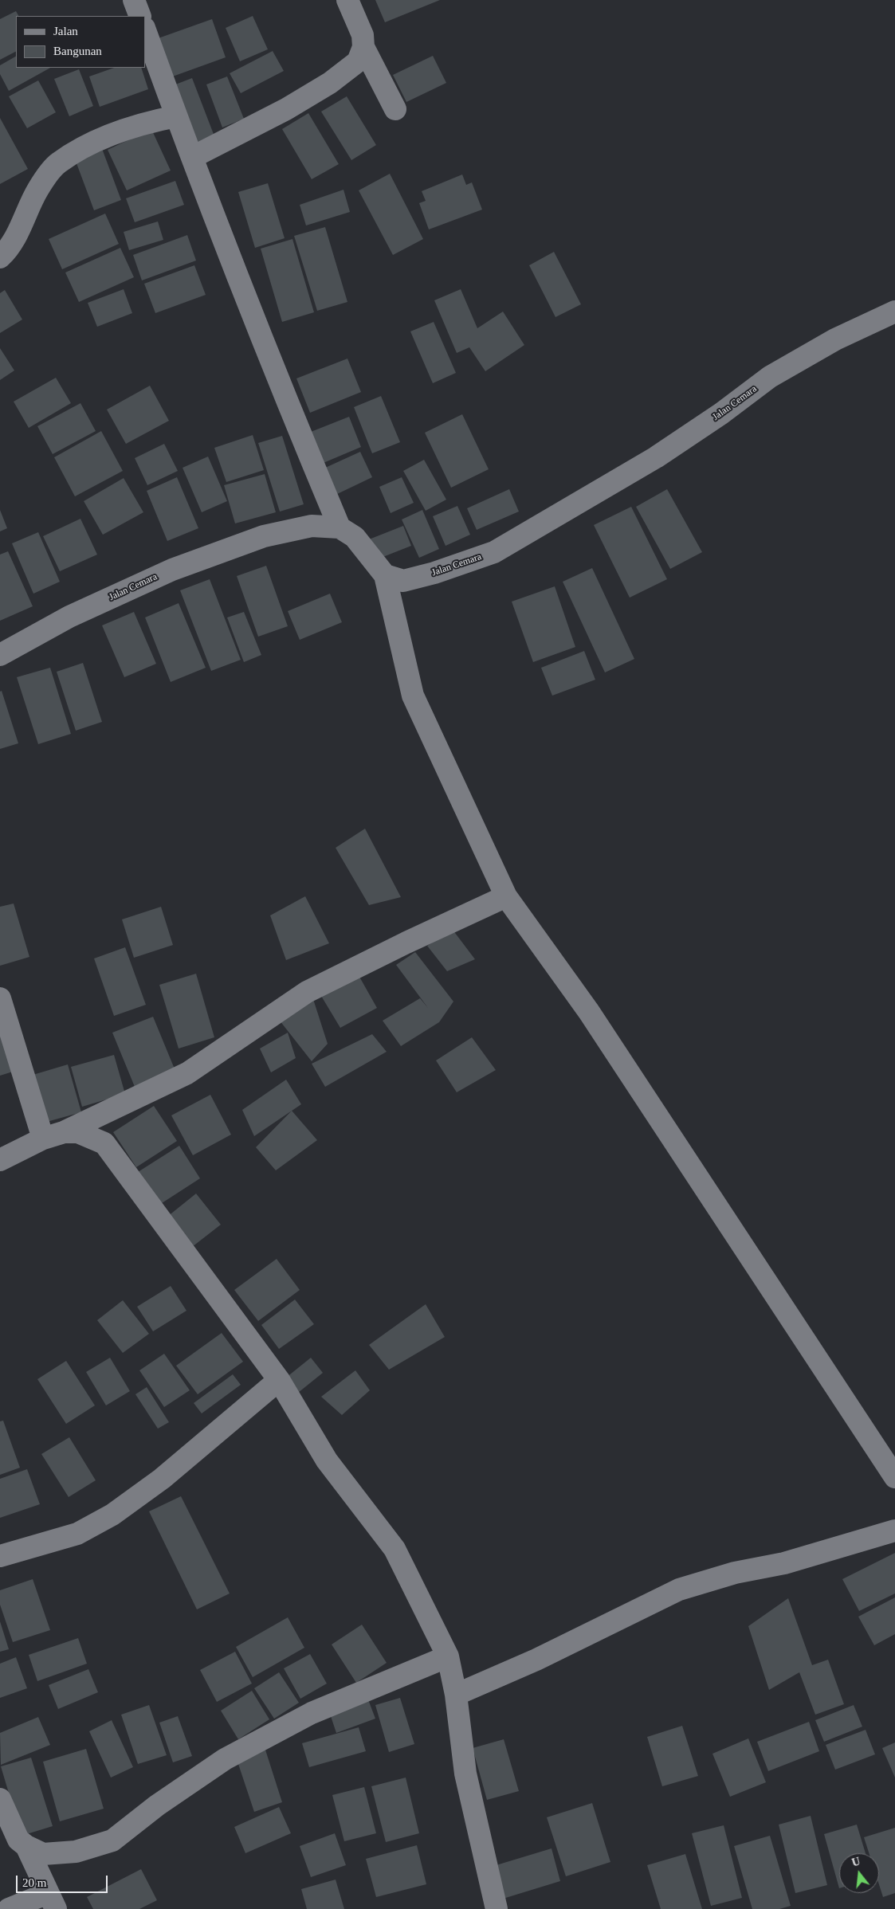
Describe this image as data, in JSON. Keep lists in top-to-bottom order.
{
  "streets": {
    "street": ["Jalan Cemara"]
  },
  "legend": ["Jalan", "Bangunan"],
  "scale_bar": "20 m",
  "north": "top"
}
